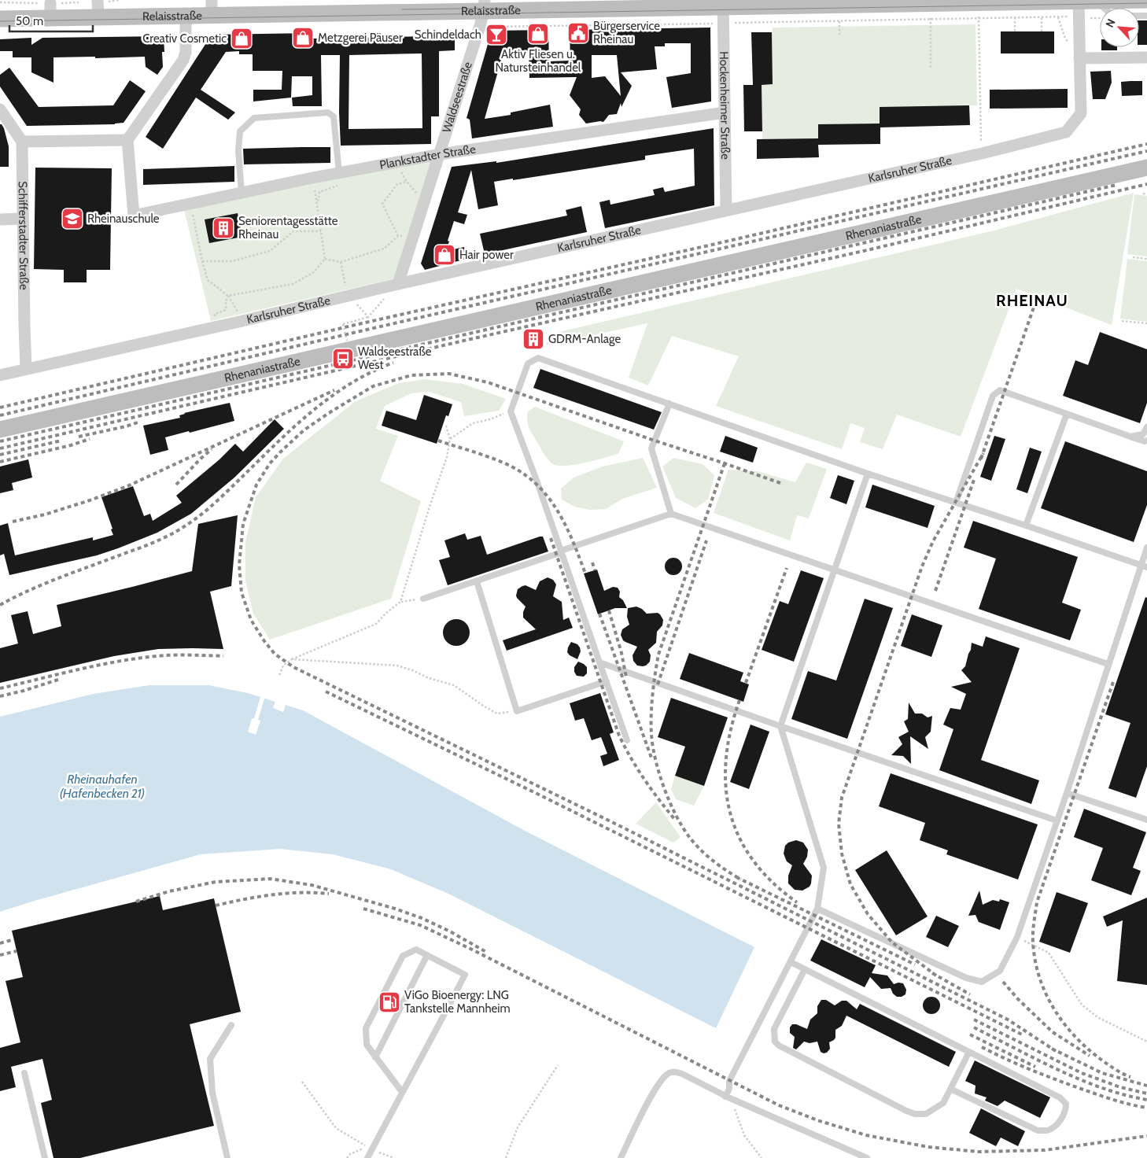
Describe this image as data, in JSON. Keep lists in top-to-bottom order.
{
  "streets": {
    "street": [
      "Relaisstraße",
      "Waldseestraße",
      "Hockenheimer Straße",
      "Plankstadter Straße",
      "Karlsruher Straße",
      "Rhenaniastraße",
      "Schifferstadter Straße"
    ]
  },
  "crossings": [
    ["Relaisstraße", "Waldseestraße"],
    ["Relaisstraße", "Hockenheimer Straße"],
    ["Relaisstraße", "Karlsruher Straße"],
    ["Waldseestraße", "Plankstadter Straße"],
    ["Waldseestraße", "Karlsruher Straße"],
    ["Hockenheimer Straße", "Plankstadter Straße"],
    ["Hockenheimer Straße", "Karlsruher Straße"],
    ["Karlsruher Straße", "Schifferstadter Straße"]
  ],
  "districts": ["RHEINAU"],
  "water": ["Rheinauhafen (Hafenbecken 21)"],
  "places": {
    "public building": ["Bürgerservice Rheinau"],
    "shop": [
      "Aktiv Fliesen u. Natursteinhandel",
      "Metzgerei Päuser",
      "Creativ Cosmetic",
      "Hair power"
    ],
    "bar": ["Schindeldach"],
    "school or university": ["Rheinauschule"],
    "building": ["Seniorentagesstätte Rheinau", "GDRM-Anlage"],
    "bus stop": ["Waldseestraße West"],
    "fuel station": ["ViGo Bioenergy: LNG Tankstelle Mannheim"]
  },
  "scale_bar": "50 m",
  "north": "top left"
}
